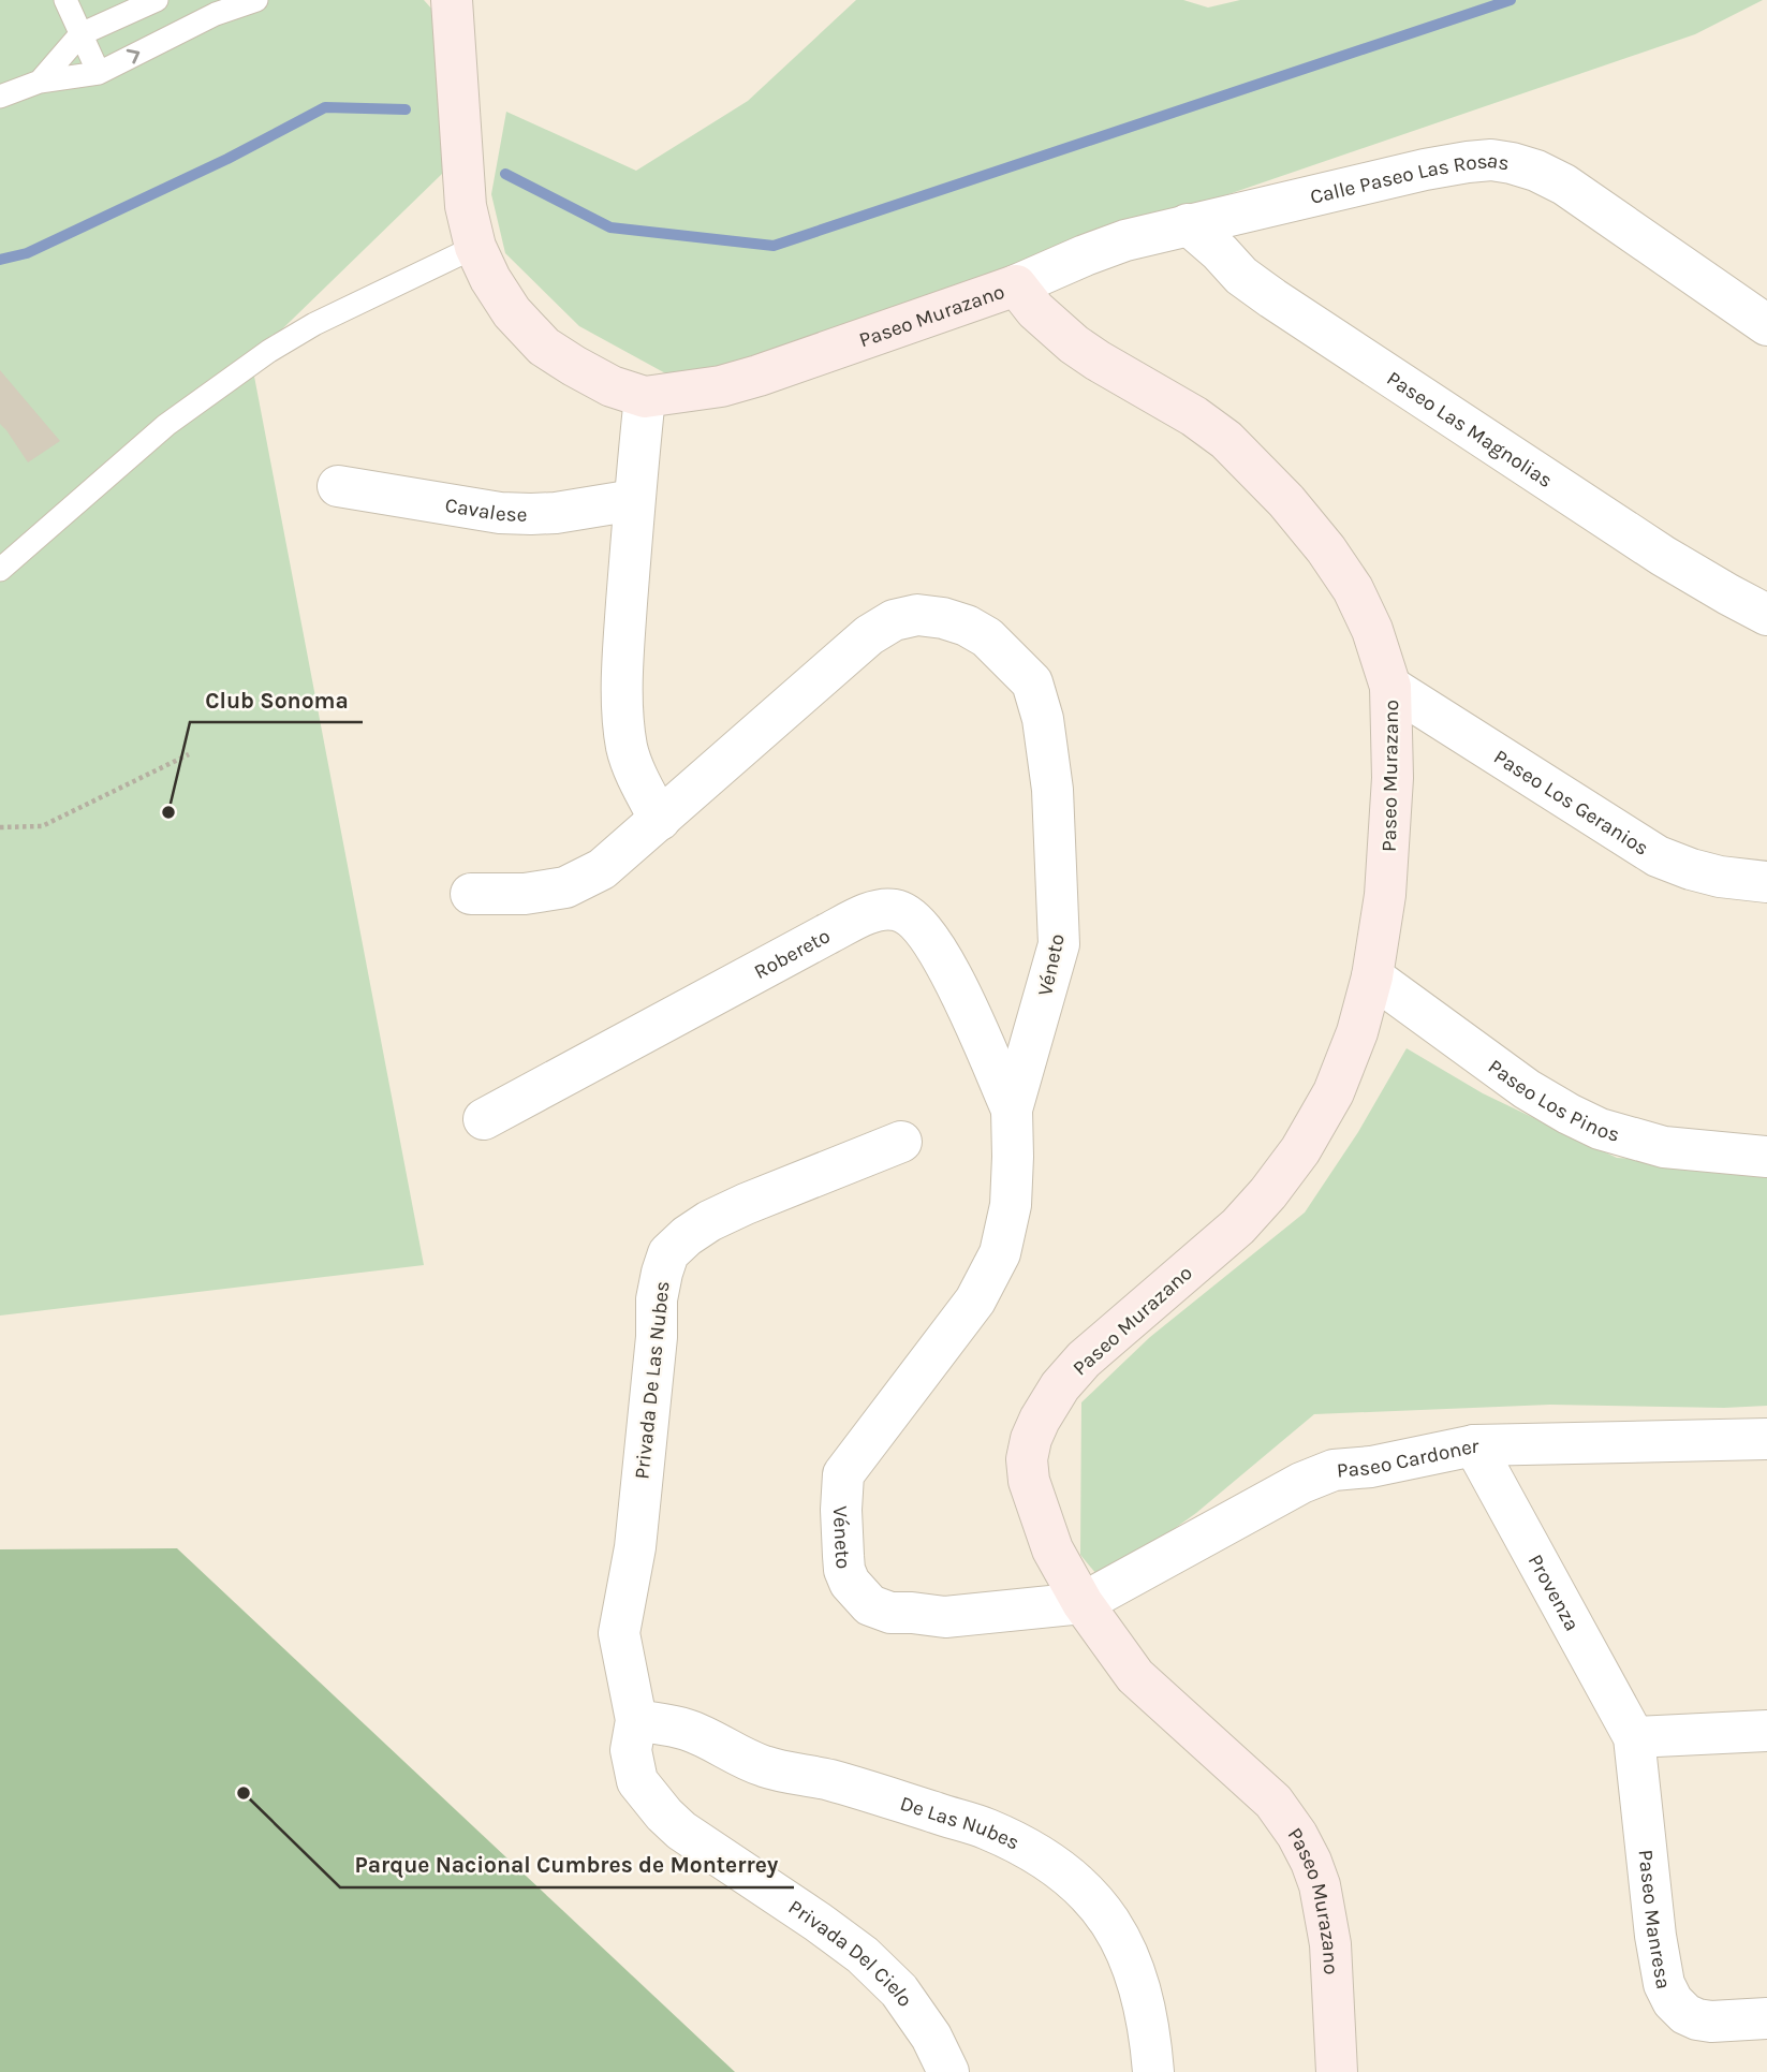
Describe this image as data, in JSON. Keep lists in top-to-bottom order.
{
  "streets": {
    "street": [
      "Calle Paseo Las Rosas",
      "Paseo Murazano",
      "Paseo Las Magnolias",
      "Cavalese",
      "Paseo Los Geranios",
      "Robereto",
      "Véneto",
      "Paseo Los Pinos",
      "Privada De Las Nubes",
      "Paseo Cardoner",
      "Provenza",
      "De Las Nubes",
      "Paseo Manresa",
      "Privada Del Cielo"
    ]
  },
  "crossings": [
    ["Calle Paseo Las Rosas", "Paseo Murazano"],
    ["Calle Paseo Las Rosas", "Paseo Las Magnolias"],
    ["Paseo Murazano", "Paseo Los Geranios"],
    ["Paseo Murazano", "Véneto"],
    ["Paseo Murazano", "Paseo Los Pinos"],
    ["Paseo Murazano", "Paseo Cardoner"],
    ["Robereto", "Véneto"],
    ["Véneto", "Paseo Cardoner"],
    ["Privada De Las Nubes", "De Las Nubes"],
    ["Privada De Las Nubes", "Privada Del Cielo"],
    ["Paseo Cardoner", "Provenza"],
    ["Provenza", "Paseo Manresa"],
    ["De Las Nubes", "Privada Del Cielo"]
  ],
  "places": ["Club Sonoma", "Parque Nacional Cumbres de Monterrey"]
}
